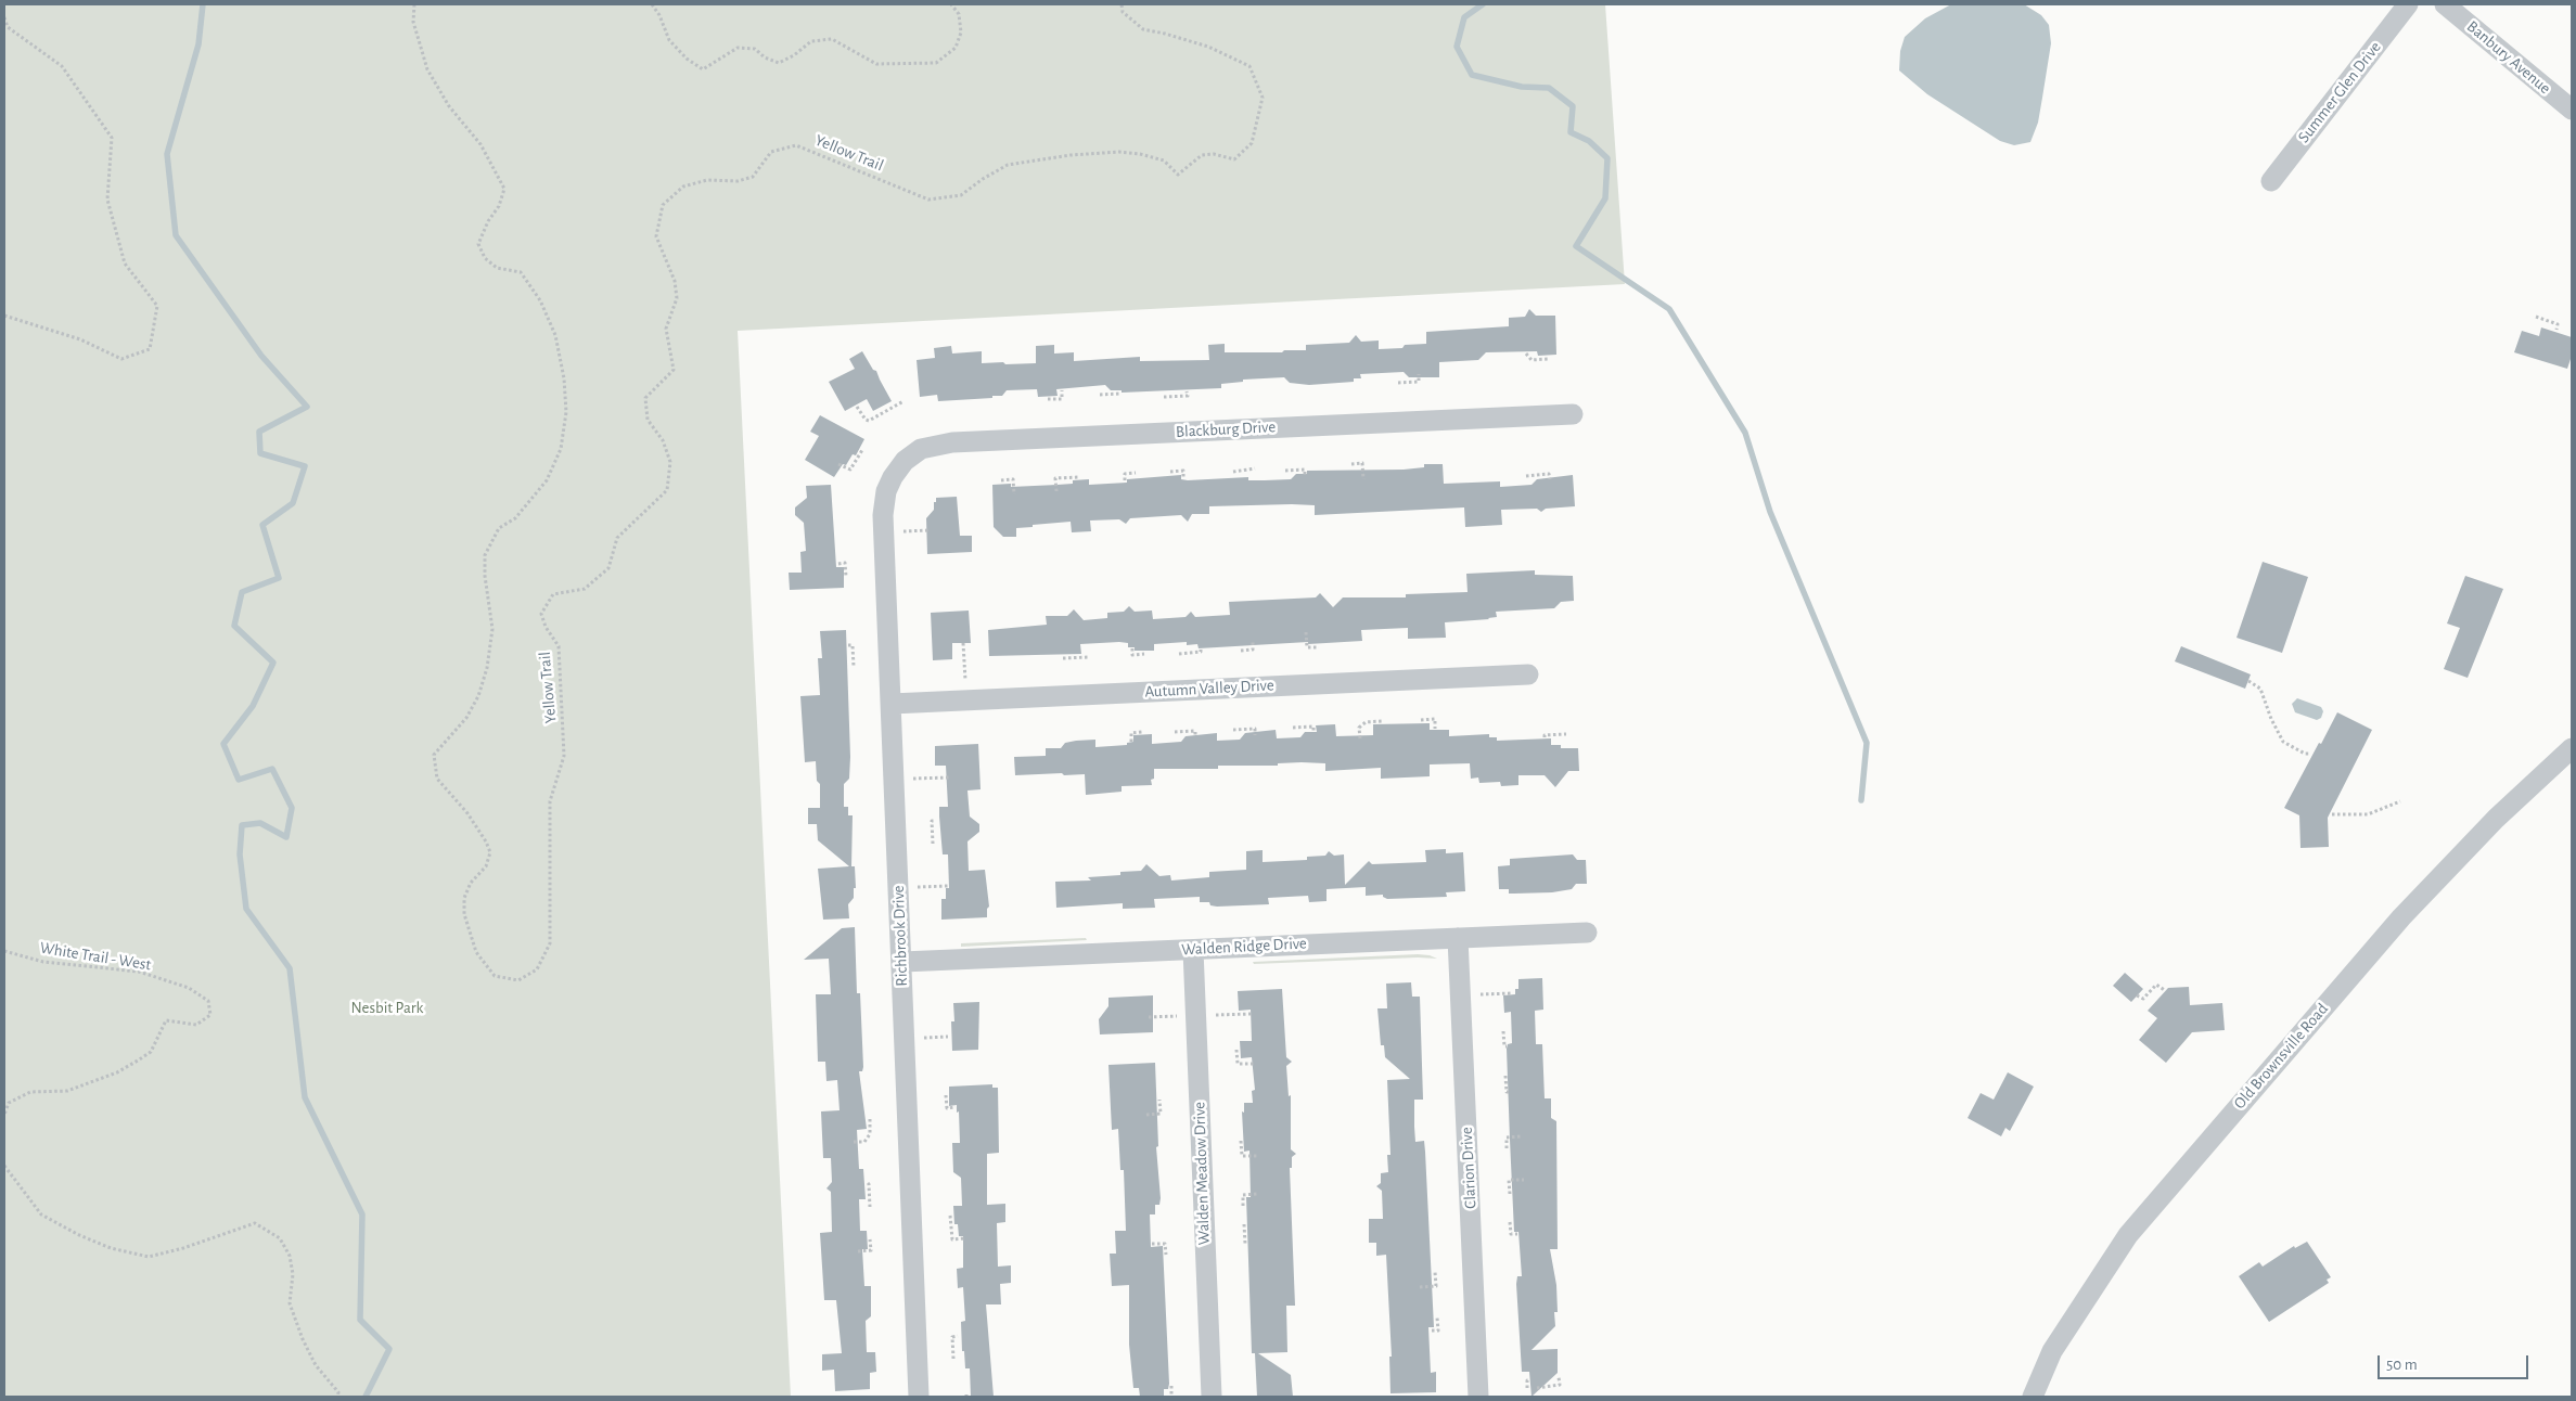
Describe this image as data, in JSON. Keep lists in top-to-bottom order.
{
  "streets": {
    "street": [
      "Banbury Avenue",
      "Summer Glen Drive",
      "Blackburg Drive",
      "Autumn Valley Drive",
      "Richbrook Drive",
      "Walden Ridge Drive",
      "Old Brownsville Road",
      "Clarion Drive",
      "Walden Meadow Drive"
    ],
    "path": ["Yellow Trail", "White Trail - West"]
  },
  "crossings": [
    ["Blackburg Drive", "Richbrook Drive"],
    ["Autumn Valley Drive", "Richbrook Drive"],
    ["Richbrook Drive", "Walden Ridge Drive"],
    ["Walden Ridge Drive", "Clarion Drive"],
    ["Walden Ridge Drive", "Walden Meadow Drive"]
  ],
  "parks": ["Nesbit Park"],
  "scale_bar": "50 m"
}
